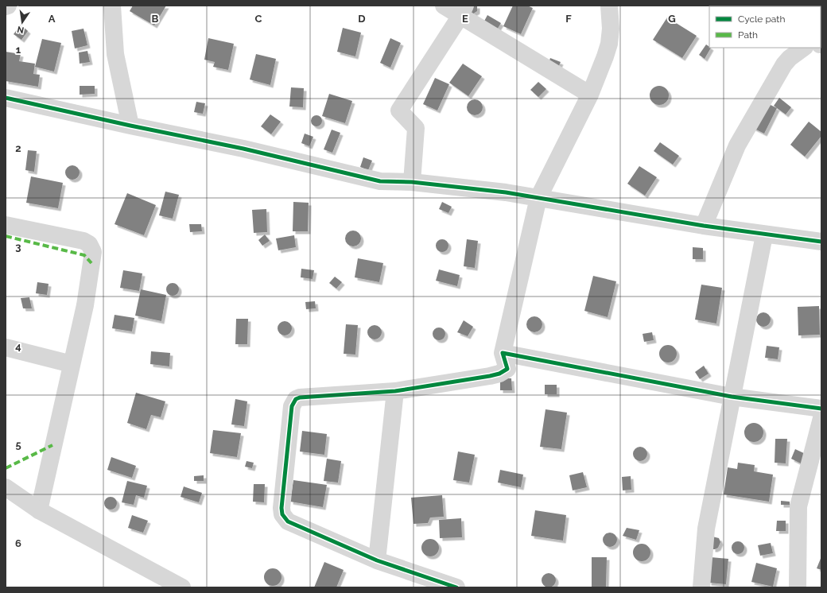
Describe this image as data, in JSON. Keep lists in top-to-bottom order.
{
  "legend": ["Cycle path", "Path"],
  "north": "bottom",
  "grid": {
    "columns": [
      "A",
      "B",
      "C",
      "D",
      "E",
      "F",
      "G"
    ],
    "rows": [
      "1",
      "2",
      "3",
      "4",
      "5",
      "6"
    ]
  }
}
